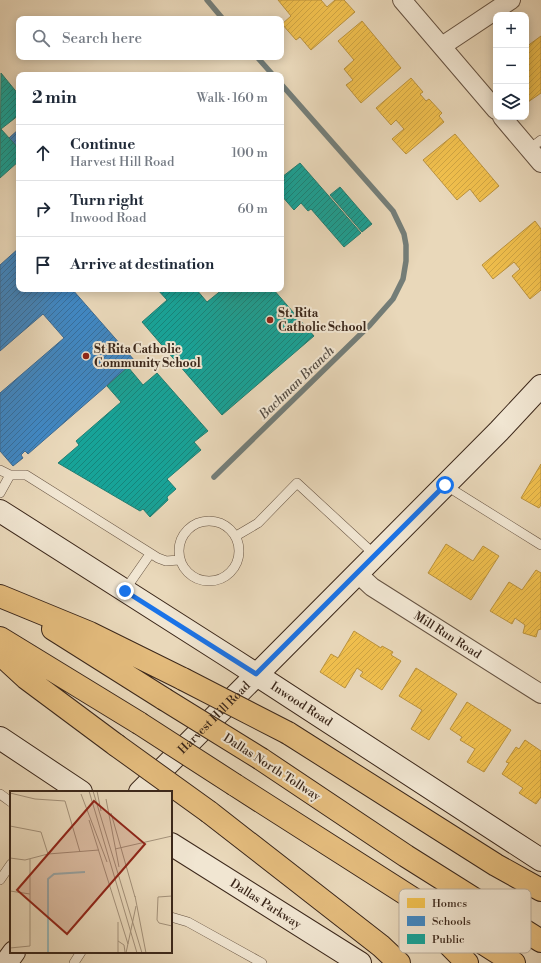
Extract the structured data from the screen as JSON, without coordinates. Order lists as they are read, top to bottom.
{
  "streets": {
    "highway": ["Dallas North Tollway"],
    "main road": ["Inwood Road", "Harvest Hill Road", "Dallas Parkway"],
    "street": ["Mill Run Road"]
  },
  "crossings": [
    ["Mill Run Road", "Harvest Hill Road"],
    ["Inwood Road", "Harvest Hill Road"]
  ],
  "water": ["Bachman Branch"],
  "places": ["St. Rita Catholic School", "St Rita Catholic Community School"],
  "legend": ["Homes", "Schools", "Public"],
  "page": {
    "map_buttons": ["+", "−"],
    "search": "Search here",
    "heading": ["2 min", "Walk · 160 m"],
    "list": [
      ["Continue", "Harvest Hill Road", "100 m"],
      ["Turn right", "Inwood Road", "60 m"],
      "Arrive at destination"
    ]
  }
}
